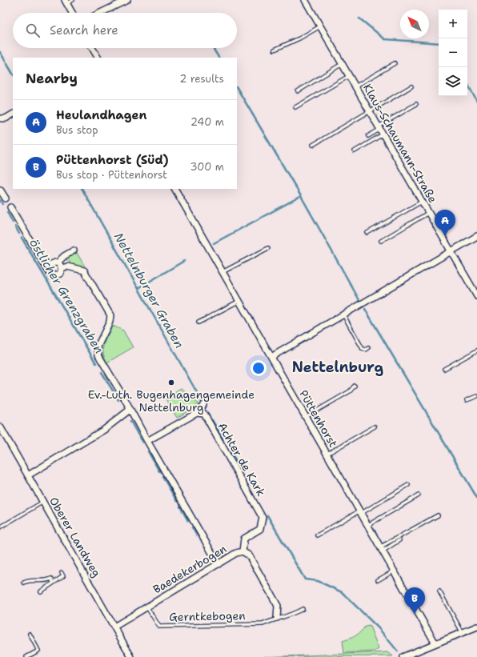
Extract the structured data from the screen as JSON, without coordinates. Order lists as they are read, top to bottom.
{
  "streets": {
    "street": [
      "Klaus-Schaumann-Straße",
      "Püttenhorst",
      "Achter de Kark",
      "Oberer Landweg",
      "Baedekerbogen"
    ],
    "lane": ["Gerntkebogen"]
  },
  "crossings": [
    ["Achter de Kark", "Baedekerbogen"],
    ["Oberer Landweg", "Baedekerbogen"],
    ["Baedekerbogen", "Gerntkebogen"]
  ],
  "districts": ["Nettelnburg"],
  "water": ["Nettelnburger Graben", "östlicher Grenzgraben"],
  "places": ["Ev.-Luth. Bugenhagengemeinde Nettelnburg"],
  "north": "top left",
  "page": {
    "map_buttons": ["+", "−"],
    "search": "Search here",
    "heading": ["Nearby", "2 results"],
    "list": [
      {
        "mark": "A",
        "name": "Heulandhagen",
        "note": "Bus stop",
        "value": "240 m"
      },
      {
        "mark": "B",
        "name": "Püttenhorst (Süd)",
        "note": "Bus stop · Püttenhorst",
        "value": "300 m"
      }
    ],
    "pins": ["A", "B"]
  }
}
